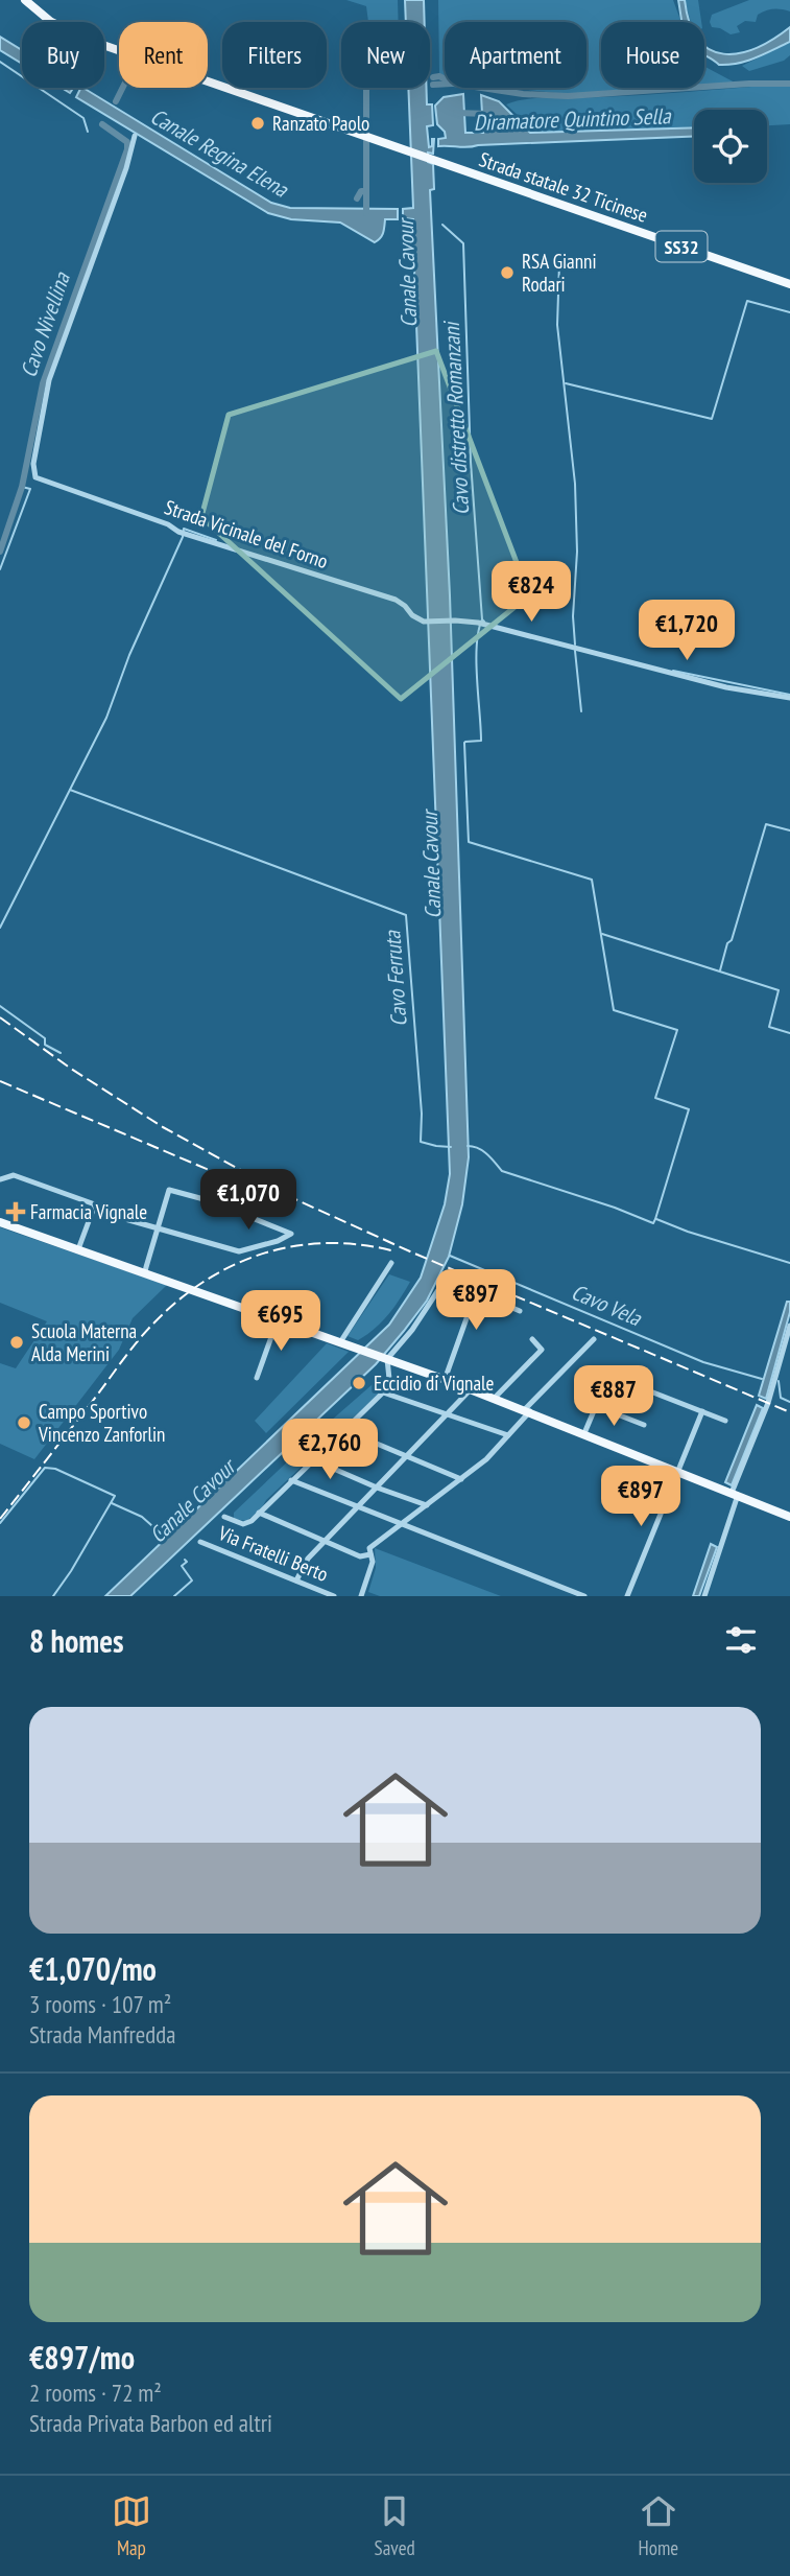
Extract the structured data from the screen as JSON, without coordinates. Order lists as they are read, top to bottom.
{
  "streets": {
    "main road": ["Strada statale 32 Ticinese", "SS32"],
    "street": ["Strada Vicinale del Forno", "Via Fratelli Berto"]
  },
  "water": [
    "Diramatore Quintino Sella",
    "Canale Regina Elena",
    "Canale Cavour",
    "Cavo Nivellina",
    "Cavo distretto Romanzani",
    "Cavo Ferruta",
    "Cavo Vela"
  ],
  "places": {
    "other": [
      "Ranzato Paolo",
      "RSA Gianni Rodari",
      "Scuola Materna Alda Merini",
      "Eccidio di Vignale",
      "Campo Sportivo Vincenzo Zanforlin"
    ],
    "health": ["Farmacia Vignale"]
  },
  "page": {
    "chip": [
      "Buy",
      "Rent",
      "Filters",
      "New",
      "Apartment",
      "House"
    ],
    "price": [
      "€824",
      "€1,720",
      "€1,070",
      "€897",
      "€695",
      "€887",
      "€2,760",
      "€897"
    ],
    "heading": "8 homes",
    "list": [
      {
        "name": "€1,070/mo",
        "note": "3 rooms · 107 m² · Strada Manfredda"
      },
      {
        "name": "€897/mo",
        "note": "2 rooms · 72 m² · Strada Privata Barbon ed altri"
      }
    ],
    "tabs": ["Map", "Saved", "Home"]
  }
}
